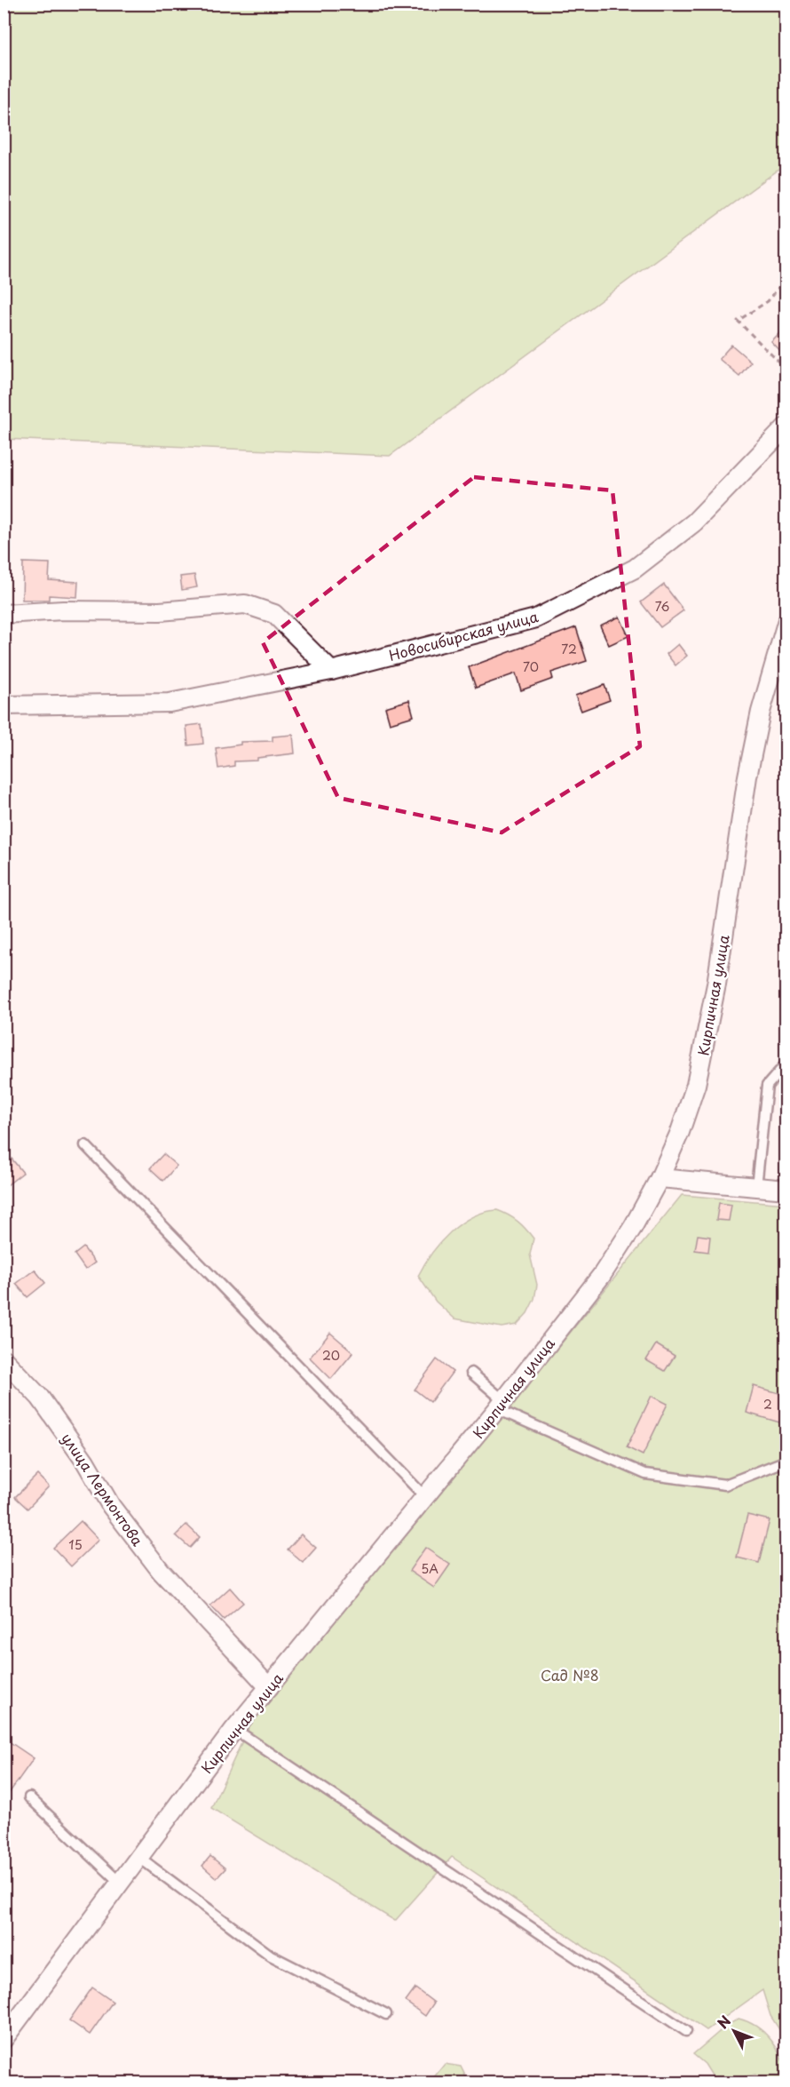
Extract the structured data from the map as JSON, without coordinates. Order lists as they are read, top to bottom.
{
  "streets": {
    "street": ["Новосибирская улица", "Кирпичная улица", "улица Лермонтова"]
  },
  "crossings": [
    ["Кирпичная улица", "улица Лермонтова"]
  ],
  "parks": ["Сад №8"],
  "house_numbers": [
    "76",
    "72",
    "70",
    "20",
    "2",
    "15",
    "5А"
  ],
  "north": "top left"
}
